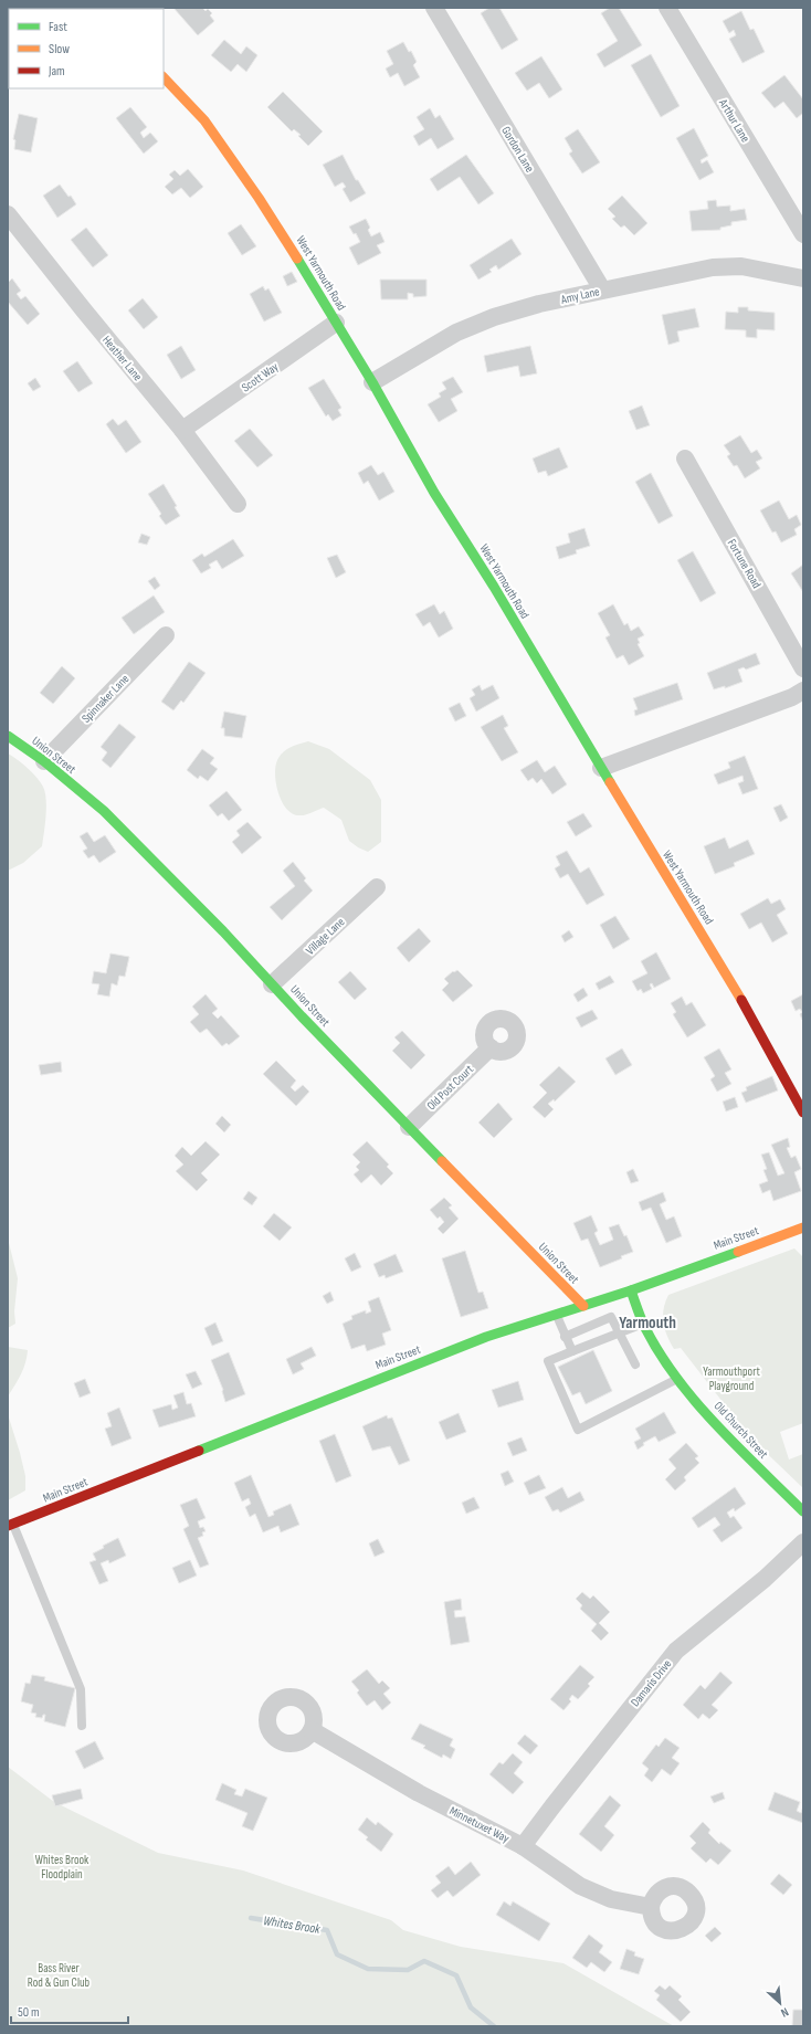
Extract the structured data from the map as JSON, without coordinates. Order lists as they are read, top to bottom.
{
  "streets": {
    "main road": [
      "West Yarmouth Road",
      "Union Street",
      "Main Street",
      "Old Church Street"
    ],
    "street": [
      "Arthur Lane",
      "Gordon Lane",
      "Amy Lane",
      "Heather Lane",
      "Scott Way",
      "Fortune Road",
      "Spinnaker Lane",
      "Village Lane",
      "Old Post Court",
      "Damaris Drive",
      "Minnetuxet Way"
    ]
  },
  "crossings": [
    ["Gordon Lane", "Amy Lane"],
    ["West Yarmouth Road", "Amy Lane"],
    ["West Yarmouth Road", "Scott Way"],
    ["Heather Lane", "Scott Way"],
    ["Spinnaker Lane", "Union Street"],
    ["Union Street", "Village Lane"],
    ["Union Street", "Old Post Court"],
    ["Union Street", "Main Street"],
    ["Main Street", "Old Church Street"],
    ["Damaris Drive", "Minnetuxet Way"]
  ],
  "districts": ["Yarmouth"],
  "water": ["Whites Brook"],
  "parks": ["Yarmouthport Playground", "Whites Brook Floodplain", "Bass River Rod & Gun Club"],
  "legend": ["Fast", "Slow", "Jam"],
  "scale_bar": "50 m",
  "north": "bottom right"
}
